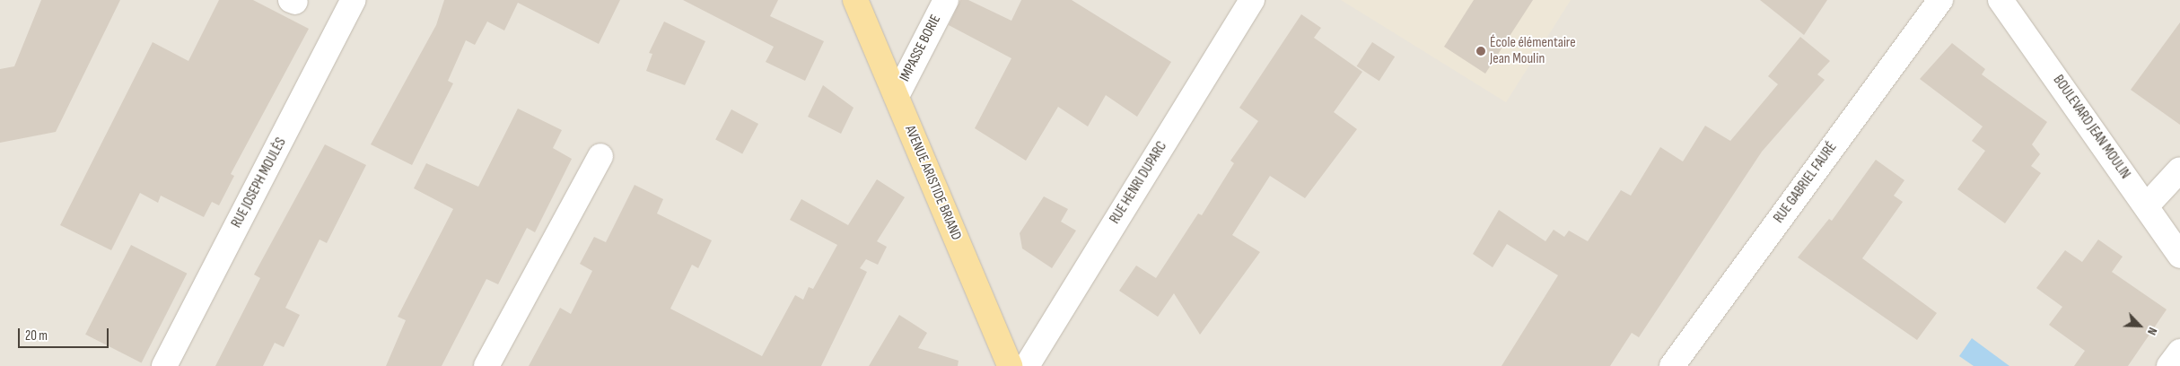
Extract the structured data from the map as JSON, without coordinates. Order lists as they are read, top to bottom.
{
  "streets": {
    "main road": ["AVENUE ARISTIDE BRIAND"],
    "street": [
      "IMPASSE BORIE",
      "BOULEVARD JEAN MOULIN",
      "RUE JOSEPH MOULÈS",
      "RUE HENRI DUPARC",
      "RUE GABRIEL FAURÉ"
    ]
  },
  "crossings": [
    ["IMPASSE BORIE", "AVENUE ARISTIDE BRIAND"]
  ],
  "places": ["École élémentaire Jean Moulin"],
  "scale_bar": "20 m",
  "north": "bottom right"
}
